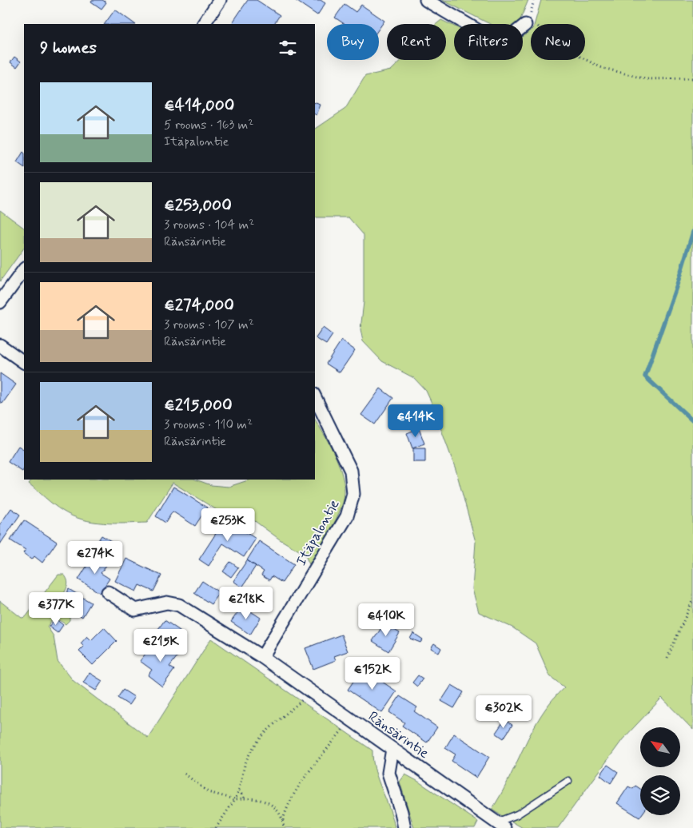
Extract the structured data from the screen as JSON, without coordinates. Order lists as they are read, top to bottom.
{
  "streets": {
    "street": ["Itäpalontie", "Ränsärintie"]
  },
  "crossings": [
    ["Itäpalontie", "Ränsärintie"]
  ],
  "north": "top left",
  "page": {
    "chip": [
      "Buy",
      "Rent",
      "Filters",
      "New"
    ],
    "heading": "9 homes",
    "list": [
      {
        "name": "€414,000",
        "note": "5 rooms · 163 m² · Itäpalontie"
      },
      {
        "name": "€253,000",
        "note": "3 rooms · 104 m² · Ränsärintie"
      },
      {
        "name": "€274,000",
        "note": "3 rooms · 107 m² · Ränsärintie"
      },
      {
        "name": "€215,000",
        "note": "3 rooms · 110 m² · Ränsärintie"
      }
    ],
    "price": [
      "€414K",
      "€253K",
      "€274K",
      "€218K",
      "€377K",
      "€410K",
      "€215K",
      "€152K",
      "€302K"
    ]
  }
}
